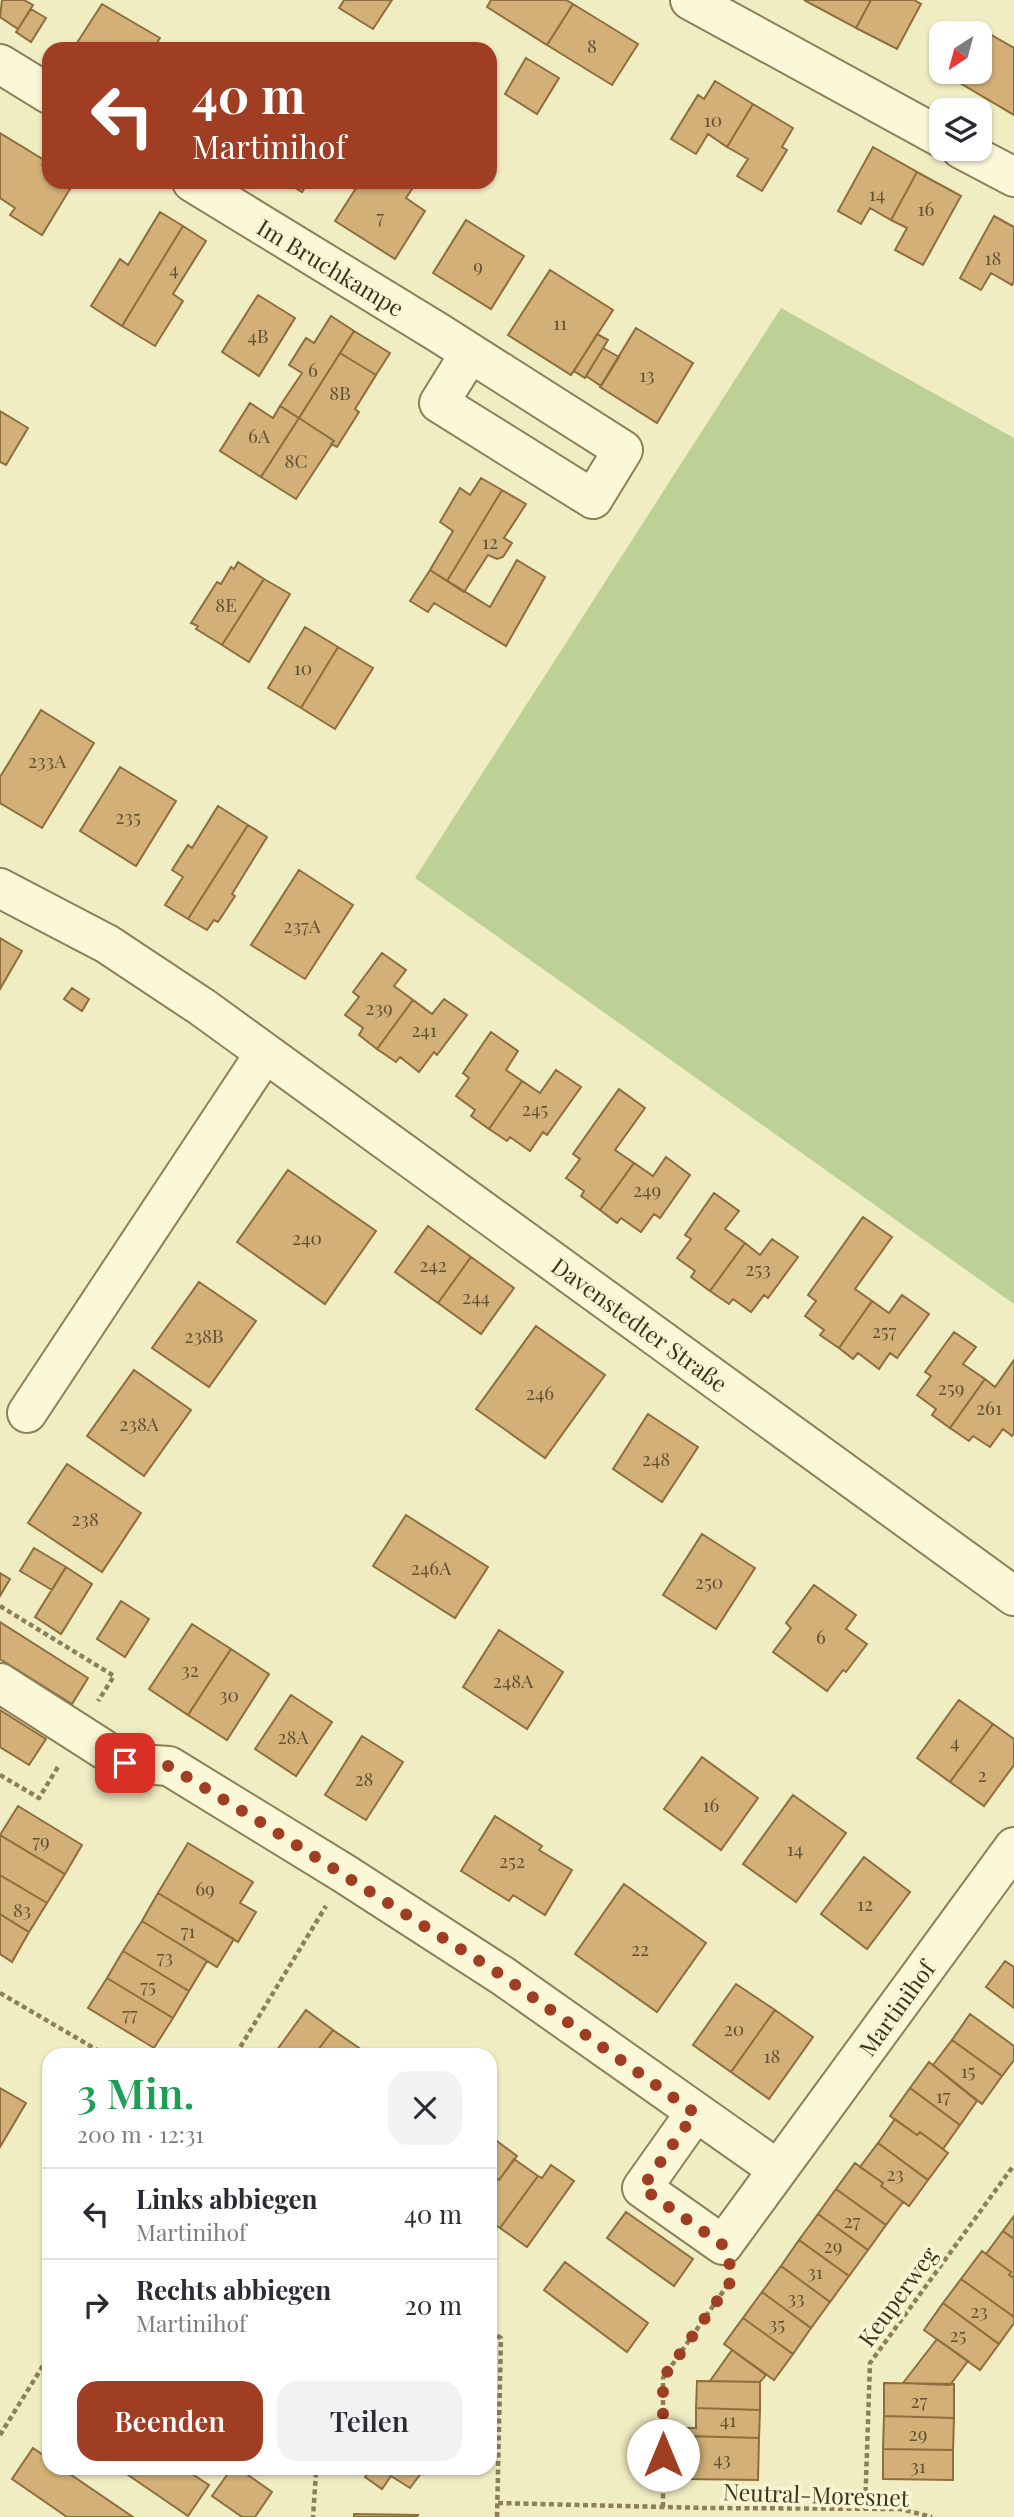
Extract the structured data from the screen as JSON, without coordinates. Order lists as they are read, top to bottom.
{
  "streets": {
    "street": ["Im Bruchkampe", "Davenstedter Straße", "Martinihof"],
    "path": ["Keuperweg", "Neutral-Moresnet"]
  },
  "crossings": [
    ["Keuperweg", "Neutral-Moresnet"]
  ],
  "house_numbers": [
    "8",
    "10",
    "14",
    "16",
    "7",
    "18",
    "9",
    "4",
    "11",
    "4B",
    "6",
    "13",
    "8B",
    "6A",
    "8C",
    "12",
    "8E",
    "10",
    "233A",
    "235",
    "237A",
    "239",
    "241",
    "245",
    "249",
    "240",
    "242",
    "253",
    "244",
    "257",
    "238B",
    "259",
    "246",
    "261",
    "238A",
    "248",
    "238",
    "246A",
    "250",
    "6",
    "32",
    "248A",
    "30",
    "28A",
    "4",
    "2",
    "28",
    "16",
    "79",
    "14",
    "252",
    "69",
    "12",
    "83",
    "71",
    "22",
    "73",
    "75",
    "77",
    "20",
    "18",
    "15",
    "17",
    "23",
    "27",
    "29",
    "31",
    "33",
    "23",
    "35",
    "25",
    "27",
    "41",
    "29",
    "43",
    "31"
  ],
  "north": "bottom left",
  "page": {
    "turn": ["40 m", "Martinihof"],
    "heading": ["3 Min.", "200 m · 12:31"],
    "list": [
      {
        "name": "Links abbiegen",
        "note": "Martinihof",
        "value": "40 m"
      },
      {
        "name": "Rechts abbiegen",
        "note": "Martinihof",
        "value": "20 m"
      }
    ],
    "buttons": ["Beenden", "Teilen"]
  }
}
